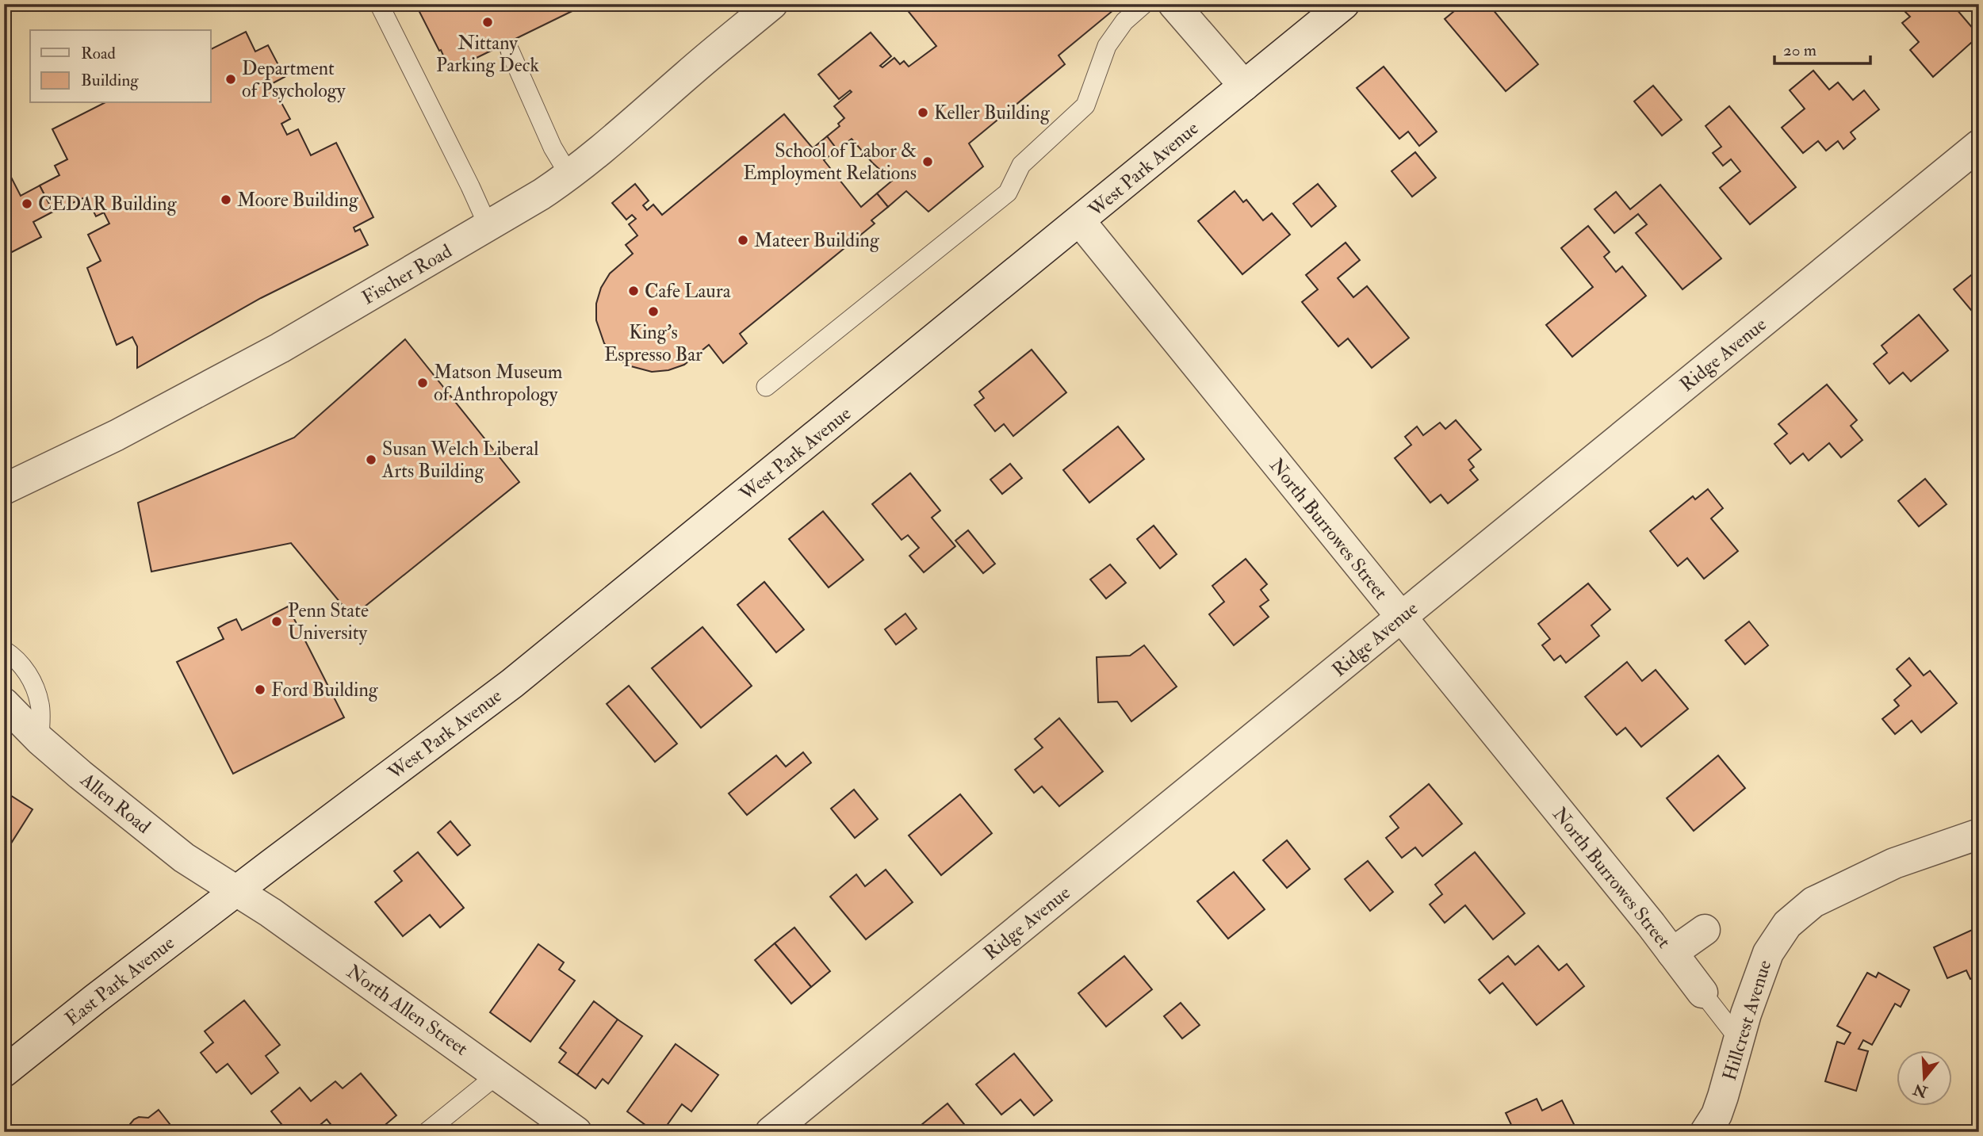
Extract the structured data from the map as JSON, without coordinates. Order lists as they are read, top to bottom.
{
  "streets": {
    "street": [
      "West Park Avenue",
      "Fischer Road",
      "Ridge Avenue",
      "North Burrowes Street",
      "Allen Road",
      "East Park Avenue",
      "North Allen Street",
      "Hillcrest Avenue"
    ]
  },
  "crossings": [
    ["West Park Avenue", "North Burrowes Street"],
    ["West Park Avenue", "Allen Road"],
    ["West Park Avenue", "East Park Avenue"],
    ["West Park Avenue", "North Allen Street"],
    ["Ridge Avenue", "North Burrowes Street"],
    ["Allen Road", "East Park Avenue"],
    ["Allen Road", "North Allen Street"],
    ["East Park Avenue", "North Allen Street"]
  ],
  "places": [
    "Nittany Parking Deck",
    "Department of Psychology",
    "Keller Building",
    "School of Labor & Employment Relations",
    "Moore Building",
    "CEDAR Building",
    "Mateer Building",
    "Cafe Laura",
    "King's Espresso Bar",
    "Matson Museum of Anthropology",
    "Susan Welch Liberal Arts Building",
    "Penn State University",
    "Ford Building"
  ],
  "legend": ["Road", "Building"],
  "scale_bar": "20 m",
  "north": "bottom"
}
